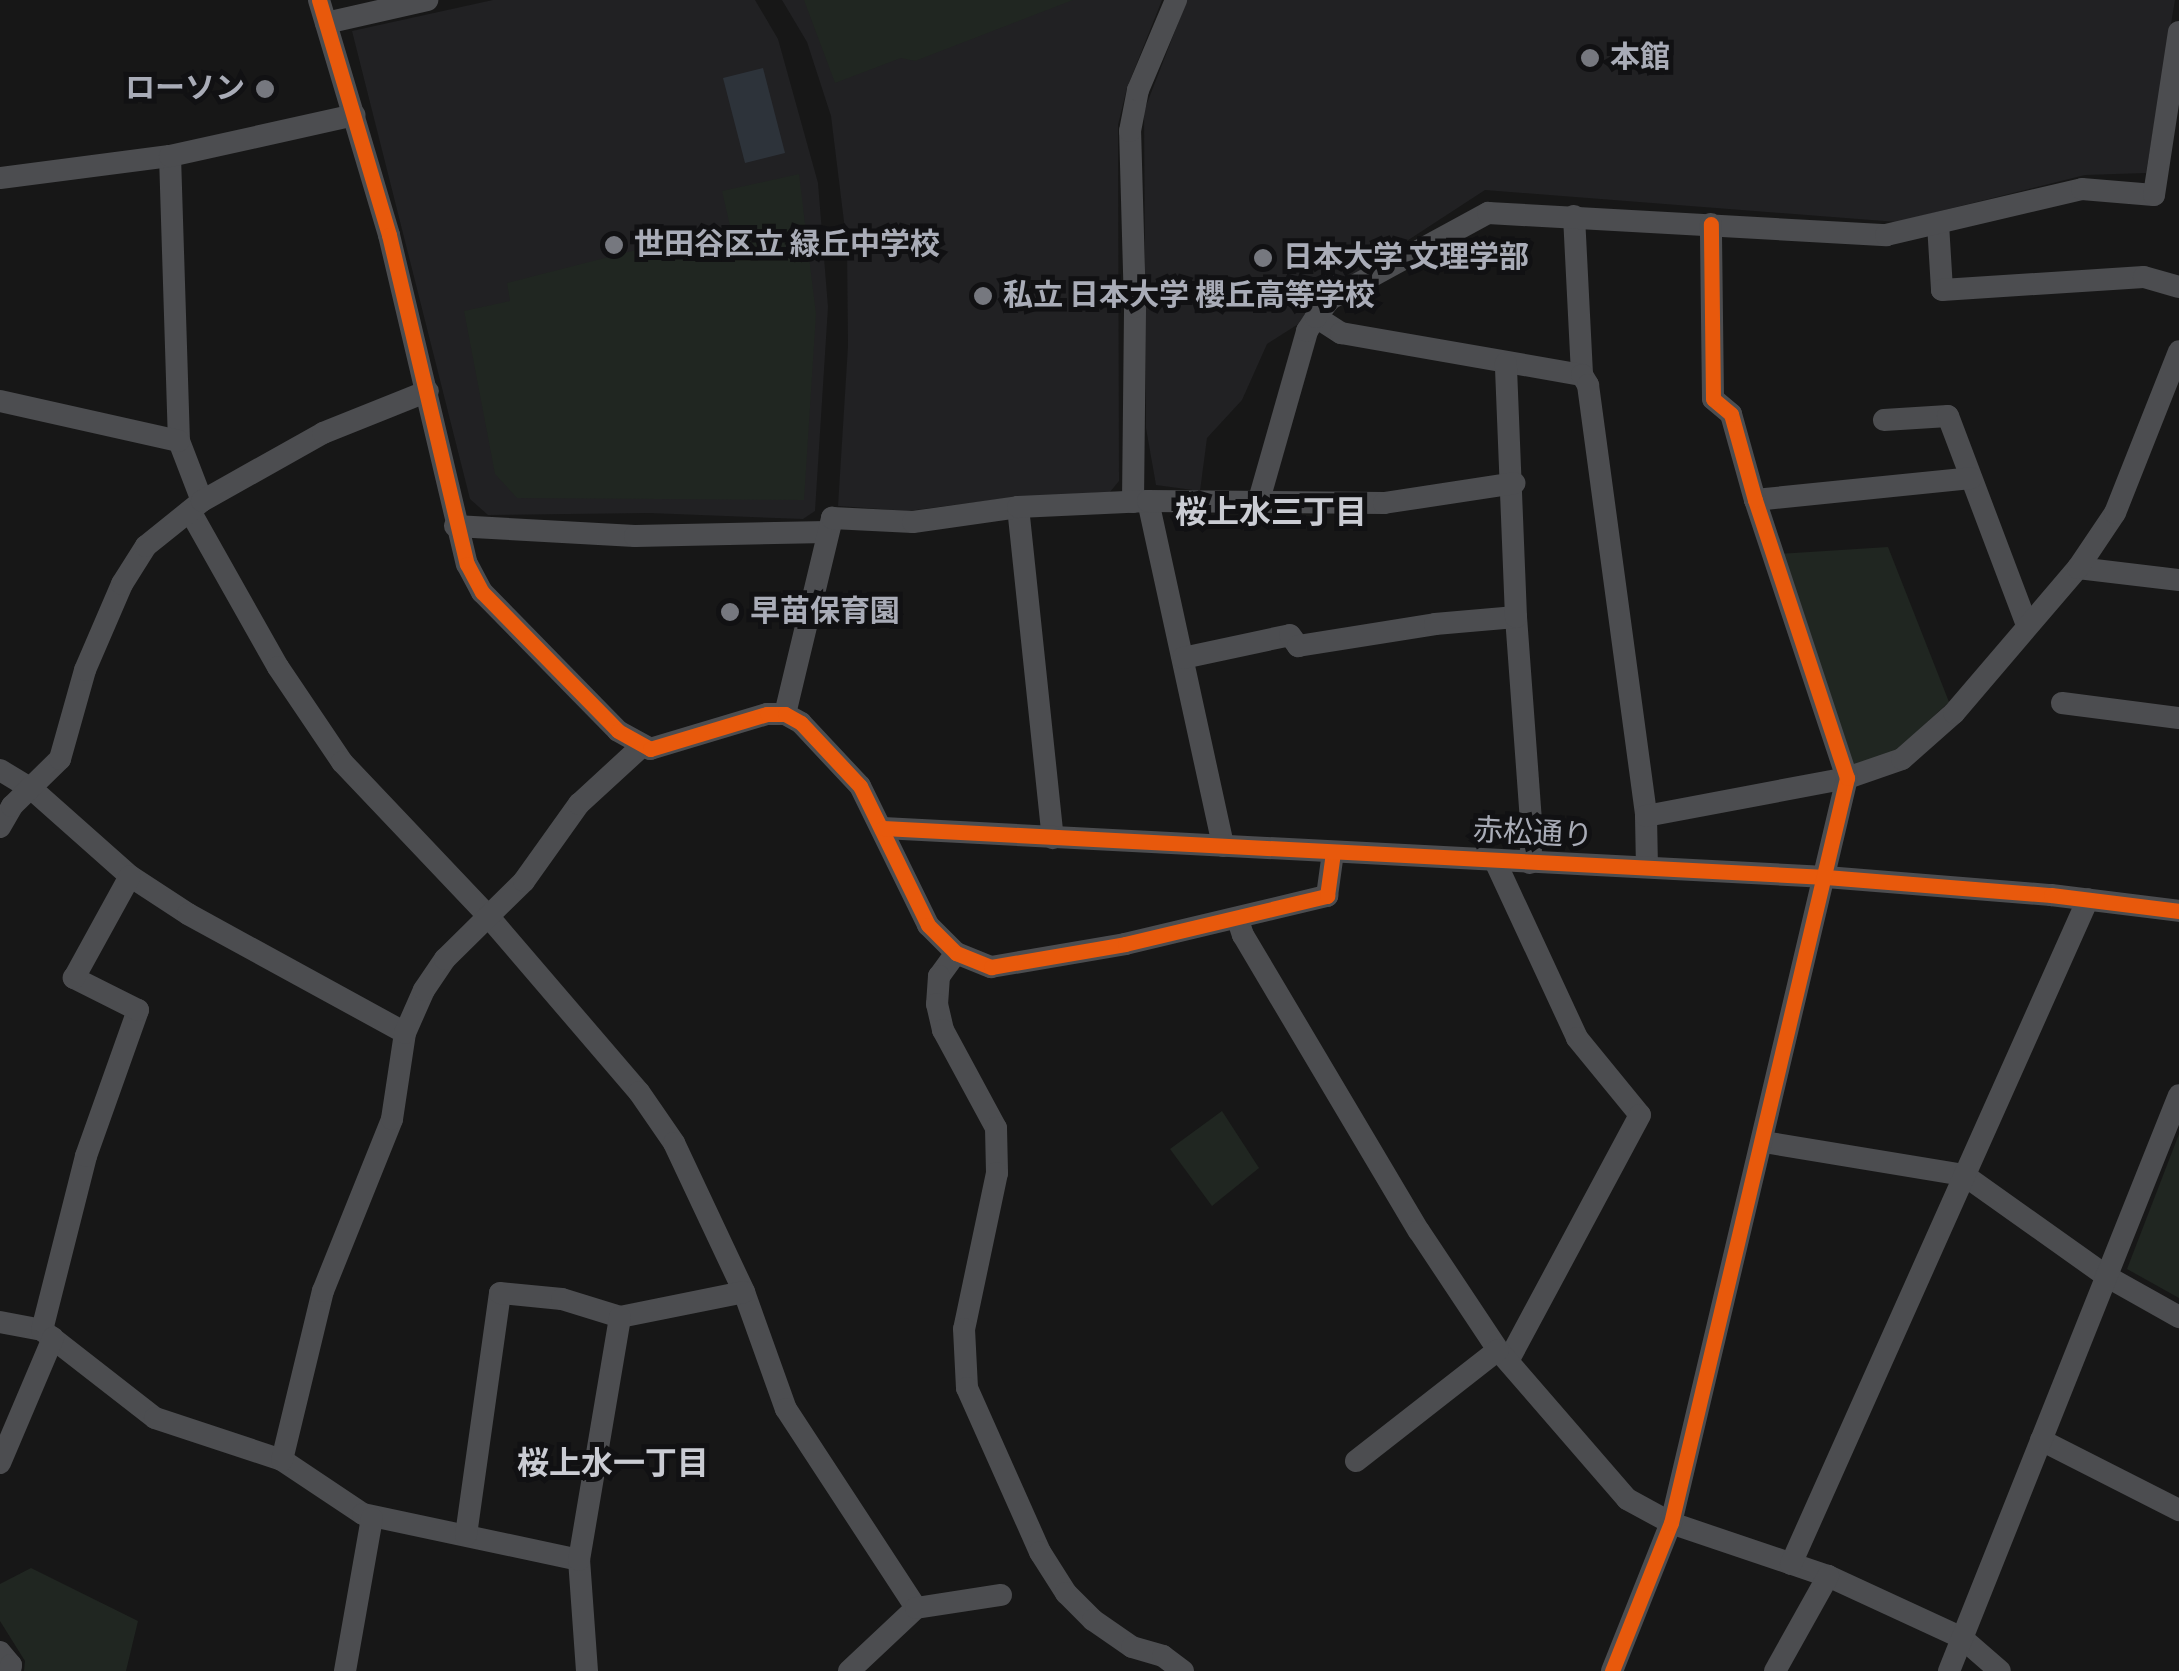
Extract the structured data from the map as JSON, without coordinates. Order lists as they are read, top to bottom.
{
  "streets": {
    "street": ["赤松通り"]
  },
  "districts": ["桜上水三丁目", "桜上水一丁目"],
  "places": [
    "本館",
    "ローソン",
    "世田谷区立 緑丘中学校",
    "日本大学 文理学部",
    "私立 日本大学 櫻丘高等学校",
    "早苗保育園"
  ]
}
